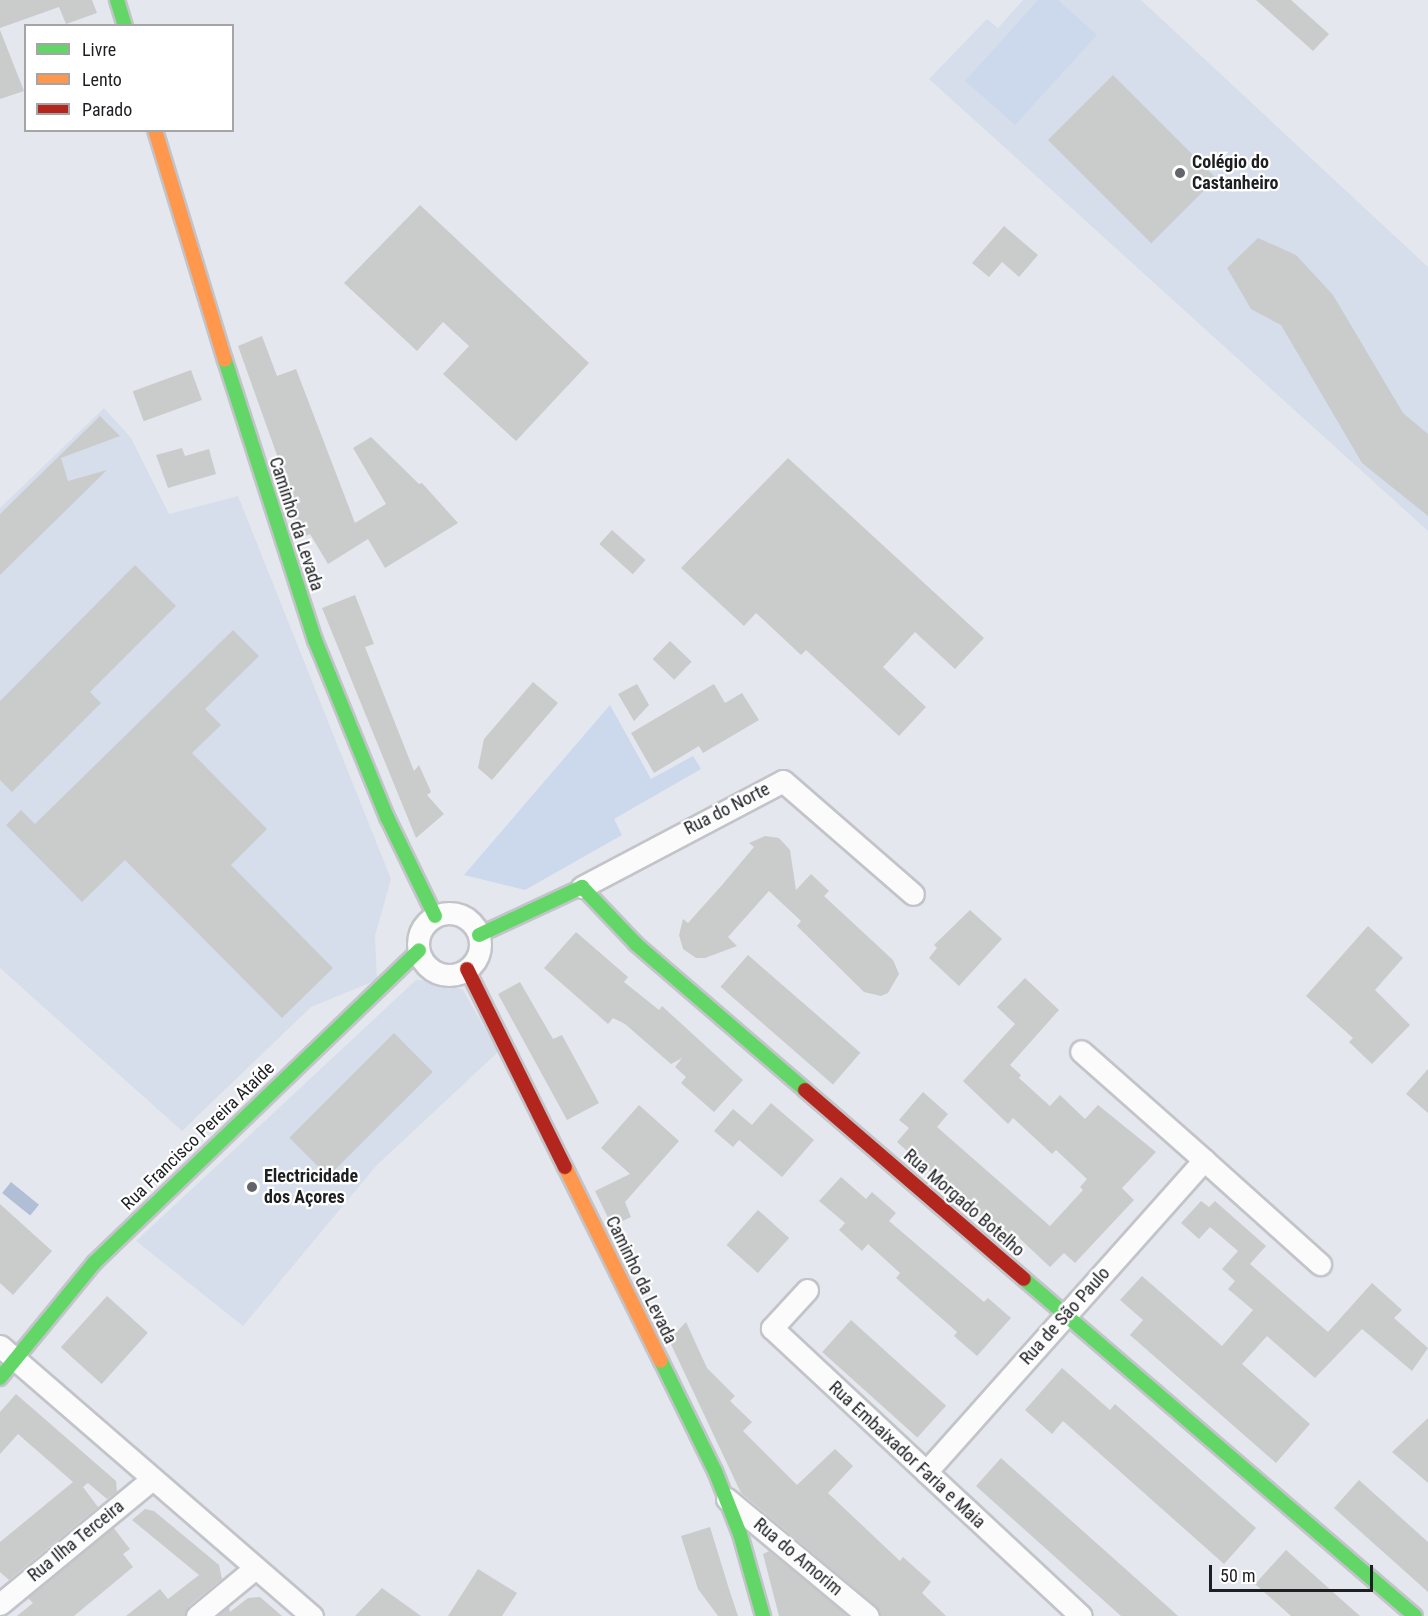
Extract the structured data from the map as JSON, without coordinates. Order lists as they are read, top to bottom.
{
  "streets": {
    "street": [
      "Caminho da Levada",
      "Rua do Norte",
      "Rua Francisco Pereira Ataíde",
      "Rua Morgado Botelho",
      "Rua de São Paulo",
      "Rua Embaixador Faria e Maia",
      "Rua Ilha Terceira",
      "Rua do Amorim"
    ]
  },
  "crossings": [
    ["Caminho da Levada", "Rua Francisco Pereira Ataíde"],
    ["Caminho da Levada", "Rua do Amorim"],
    ["Rua do Norte", "Rua Morgado Botelho"],
    ["Rua Morgado Botelho", "Rua de São Paulo"],
    ["Rua de São Paulo", "Rua Embaixador Faria e Maia"]
  ],
  "places": ["Colégio do Castanheiro", "Electricidade dos Açores"],
  "legend": ["Livre", "Lento", "Parado"],
  "scale_bar": "50 m"
}
